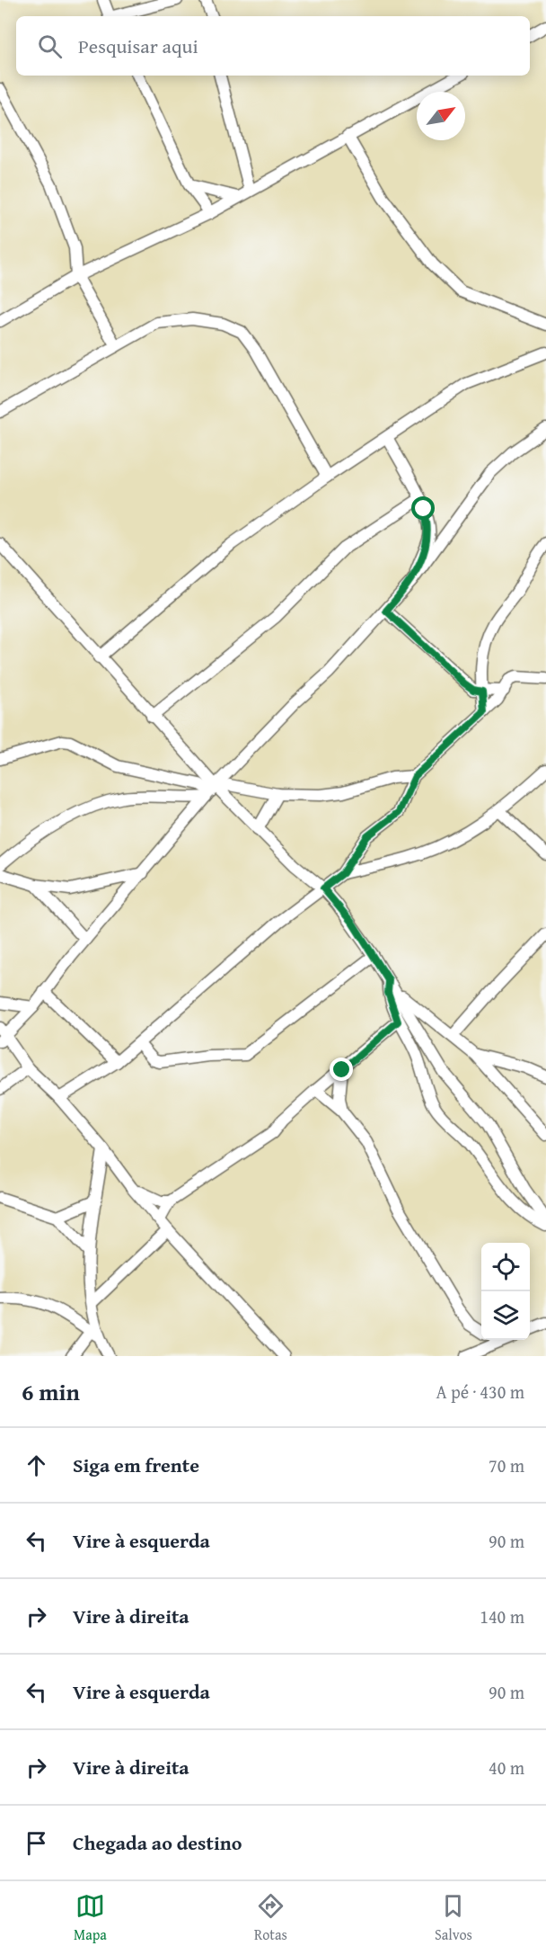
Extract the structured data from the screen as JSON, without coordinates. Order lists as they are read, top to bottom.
{
  "north": "top right",
  "page": {
    "search": "Pesquisar aqui",
    "heading": ["6 min", "A pé · 430 m"],
    "list": [
      ["Siga em frente", "70 m"],
      ["Vire à esquerda", "90 m"],
      ["Vire à direita", "140 m"],
      ["Vire à esquerda", "90 m"],
      ["Vire à direita", "40 m"],
      "Chegada ao destino"
    ],
    "nav": ["Mapa", "Rotas", "Salvos"]
  }
}
